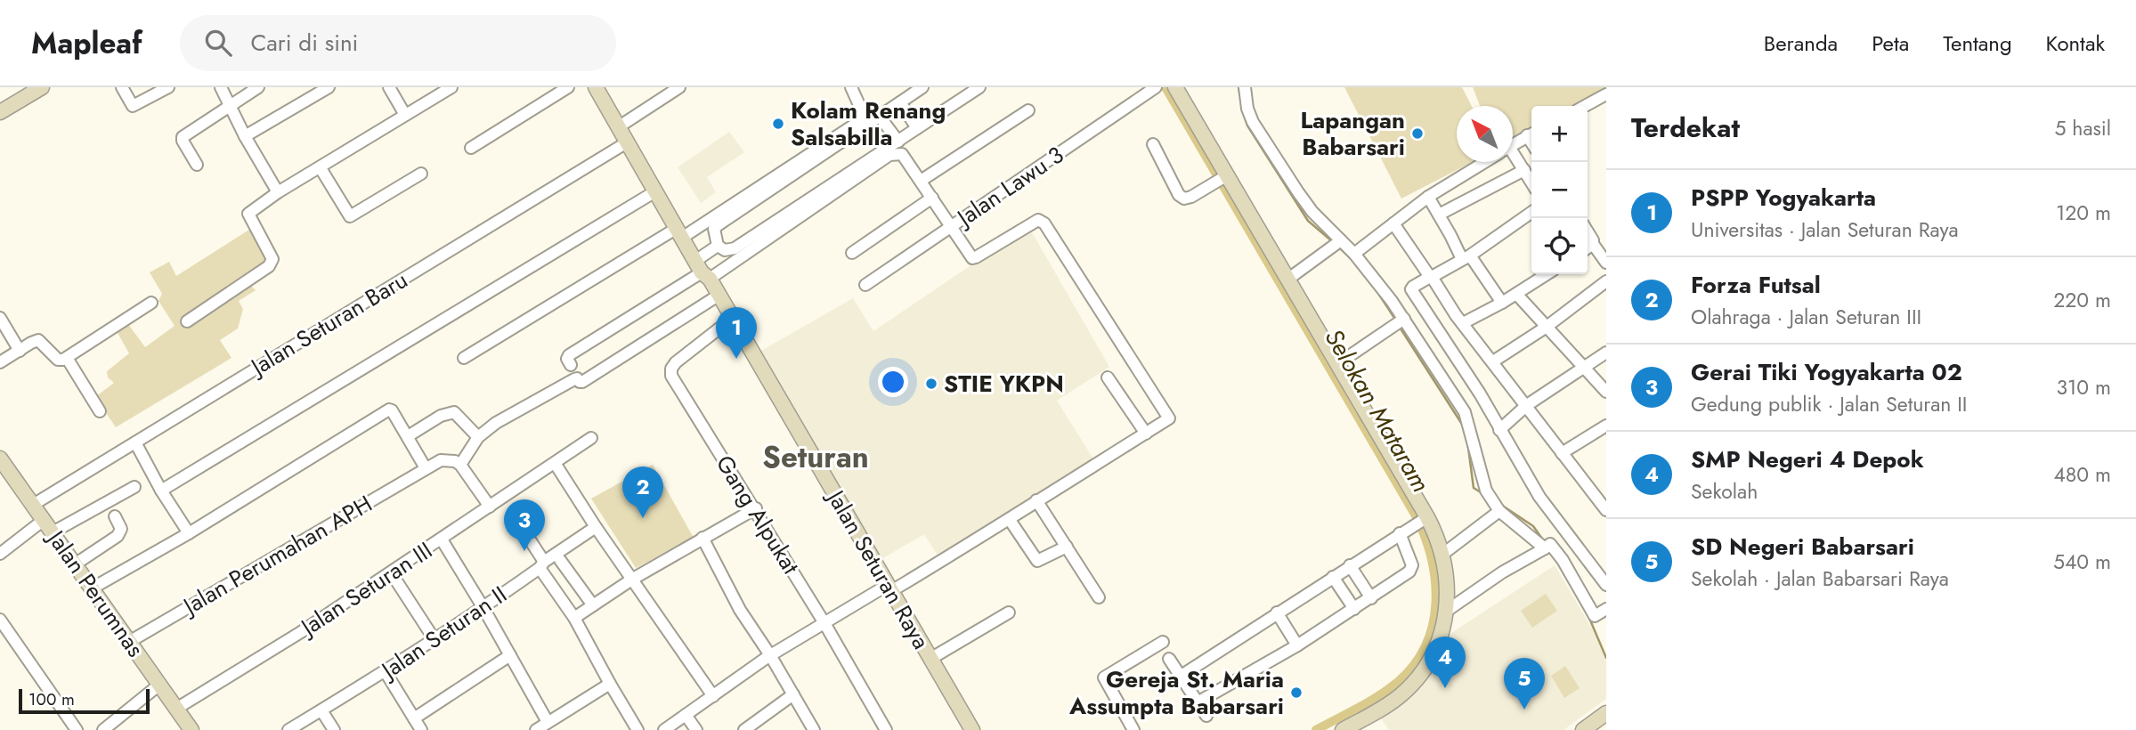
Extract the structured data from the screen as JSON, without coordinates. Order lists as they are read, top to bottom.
{
  "streets": {
    "main road": ["Jalan Seturan Raya", "Jalan Perumnas"],
    "street": [
      "Jalan Lawu 3",
      "Jalan Seturan Baru",
      "Gang Alpukat",
      "Jalan Perumahan APH",
      "Jalan Seturan III",
      "Jalan Seturan II"
    ]
  },
  "crossings": [
    ["Jalan Seturan Baru", "Jalan Seturan Raya"],
    ["Jalan Seturan Baru", "Jalan Perumnas"],
    ["Gang Alpukat", "Jalan Seturan Raya"],
    ["Jalan Perumahan APH", "Jalan Perumnas"],
    ["Jalan Seturan III", "Jalan Perumnas"]
  ],
  "districts": ["Seturan"],
  "water": ["Selokan Mataram"],
  "places": [
    "Kolam Renang Salsabilla",
    "Lapangan Babarsari",
    "STIE YKPN",
    "Gereja St. Maria Assumpta Babarsari"
  ],
  "scale_bar": "100 m",
  "north": "top left",
  "page": {
    "header": "Mapleaf",
    "search": "Cari di sini",
    "nav": [
      "Beranda",
      "Peta",
      "Tentang",
      "Kontak"
    ],
    "heading": ["Terdekat", "5 hasil"],
    "map_buttons": ["+", "−"],
    "list": [
      {
        "mark": "1",
        "name": "PSPP Yogyakarta",
        "note": "Universitas · Jalan Seturan Raya",
        "value": "120 m"
      },
      {
        "mark": "2",
        "name": "Forza Futsal",
        "note": "Olahraga · Jalan Seturan III",
        "value": "220 m"
      },
      {
        "mark": "3",
        "name": "Gerai Tiki Yogyakarta 02",
        "note": "Gedung publik · Jalan Seturan II",
        "value": "310 m"
      },
      {
        "mark": "4",
        "name": "SMP Negeri 4 Depok",
        "note": "Sekolah",
        "value": "480 m"
      },
      {
        "mark": "5",
        "name": "SD Negeri Babarsari",
        "note": "Sekolah · Jalan Babarsari Raya",
        "value": "540 m"
      }
    ],
    "pins": [
      "1",
      "2",
      "3",
      "4",
      "5"
    ],
    "scale": "100 m"
  }
}
